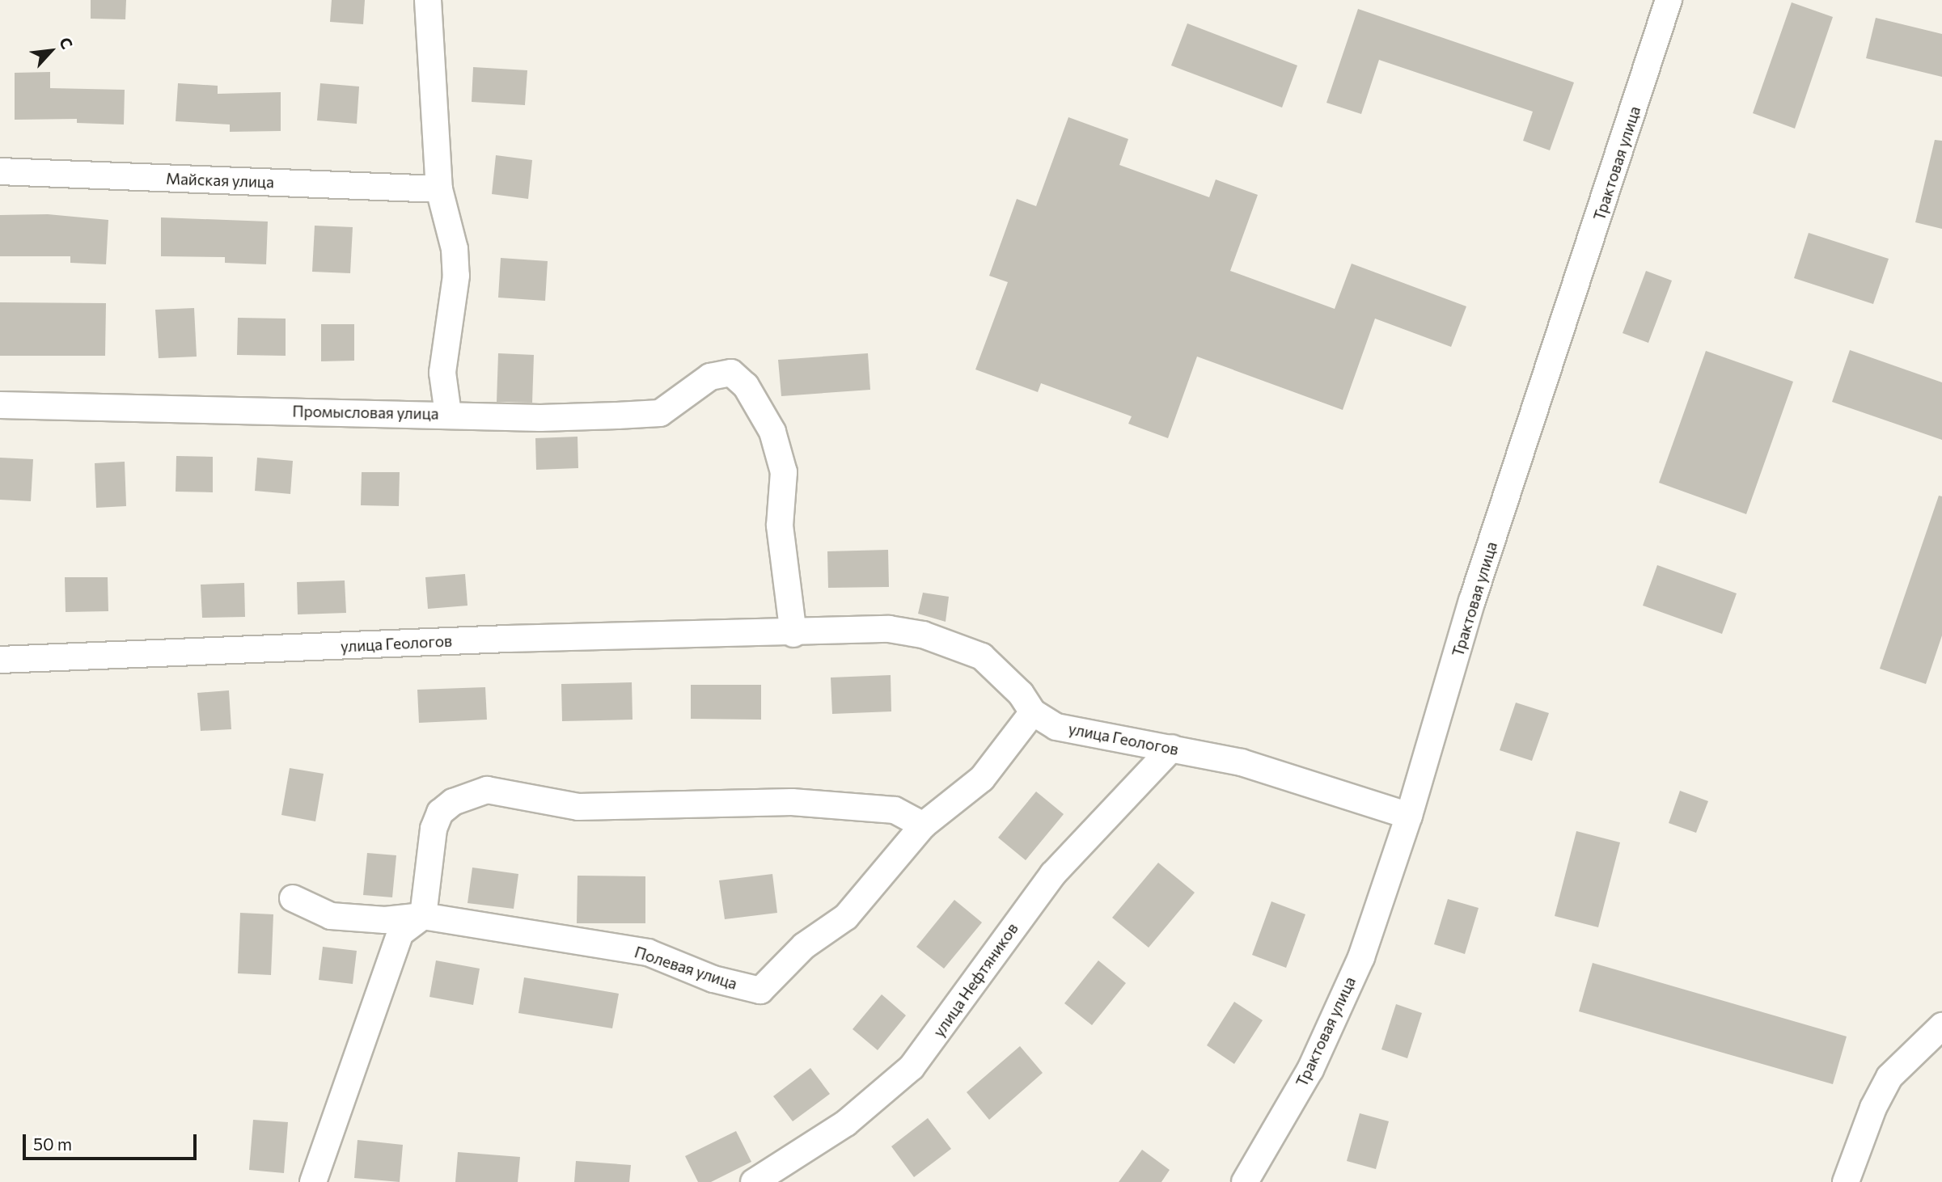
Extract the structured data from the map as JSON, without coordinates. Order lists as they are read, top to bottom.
{
  "streets": {
    "street": [
      "Трактовая улица",
      "Майская улица",
      "Промысловая улица",
      "улица Геологов",
      "Полевая улица",
      "улица Нефтяников"
    ]
  },
  "crossings": [
    ["Трактовая улица", "улица Геологов"],
    ["Майская улица", "Промысловая улица"],
    ["улица Геологов", "Полевая улица"],
    ["улица Геологов", "улица Нефтяников"]
  ],
  "scale_bar": "50 m",
  "north": "top right"
}
